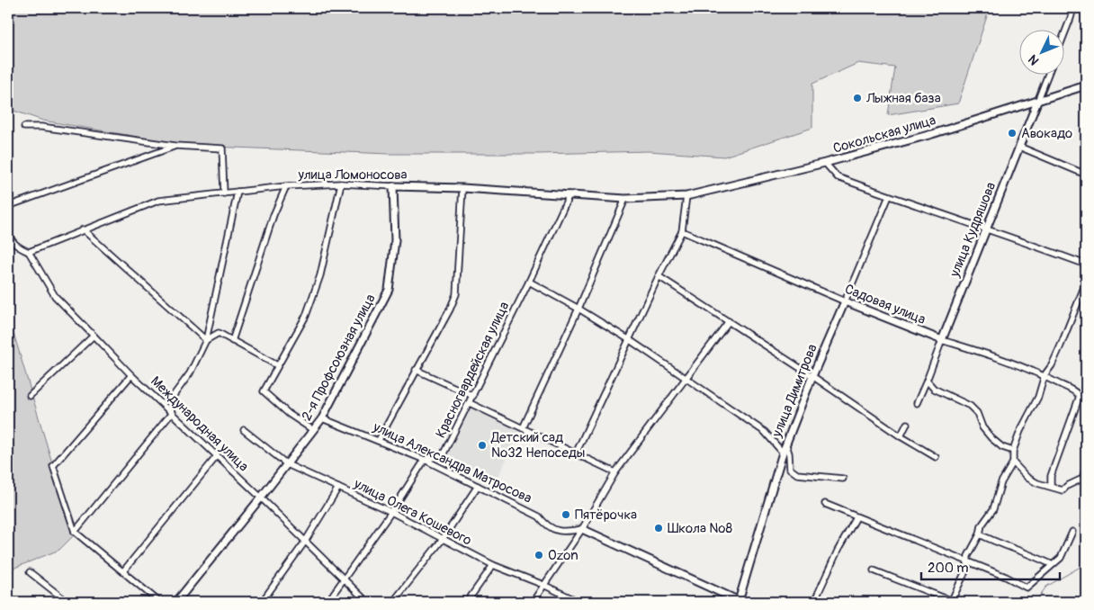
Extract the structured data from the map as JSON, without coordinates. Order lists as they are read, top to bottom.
{
  "streets": {
    "street": [
      "Сокольская улица",
      "улица Ломоносова",
      "улица Кудряшова",
      "Садовая улица",
      "2-я Профсоюзная улица",
      "Красногвардейская улица",
      "улица Димитрова",
      "Международная улица",
      "улица Александра Матросова",
      "улица Олега Кошевого"
    ]
  },
  "crossings": [
    ["Сокольская улица", "улица Ломоносова"],
    ["Сокольская улица", "улица Кудряшова"],
    ["улица Ломоносова", "2-я Профсоюзная улица"],
    ["улица Ломоносова", "Красногвардейская улица"],
    ["улица Ломоносова", "Международная улица"],
    ["улица Кудряшова", "Садовая улица"],
    ["Садовая улица", "улица Димитрова"],
    ["2-я Профсоюзная улица", "Международная улица"],
    ["2-я Профсоюзная улица", "улица Александра Матросова"],
    ["2-я Профсоюзная улица", "улица Олега Кошевого"],
    ["Красногвардейская улица", "улица Александра Матросова"]
  ],
  "places": [
    "Лыжная база",
    "Авокадо",
    "Детский сад №32 Непоседы",
    "Пятёрочка",
    "Школа №8",
    "Ozon"
  ],
  "scale_bar": "200 m",
  "north": "bottom left"
}
